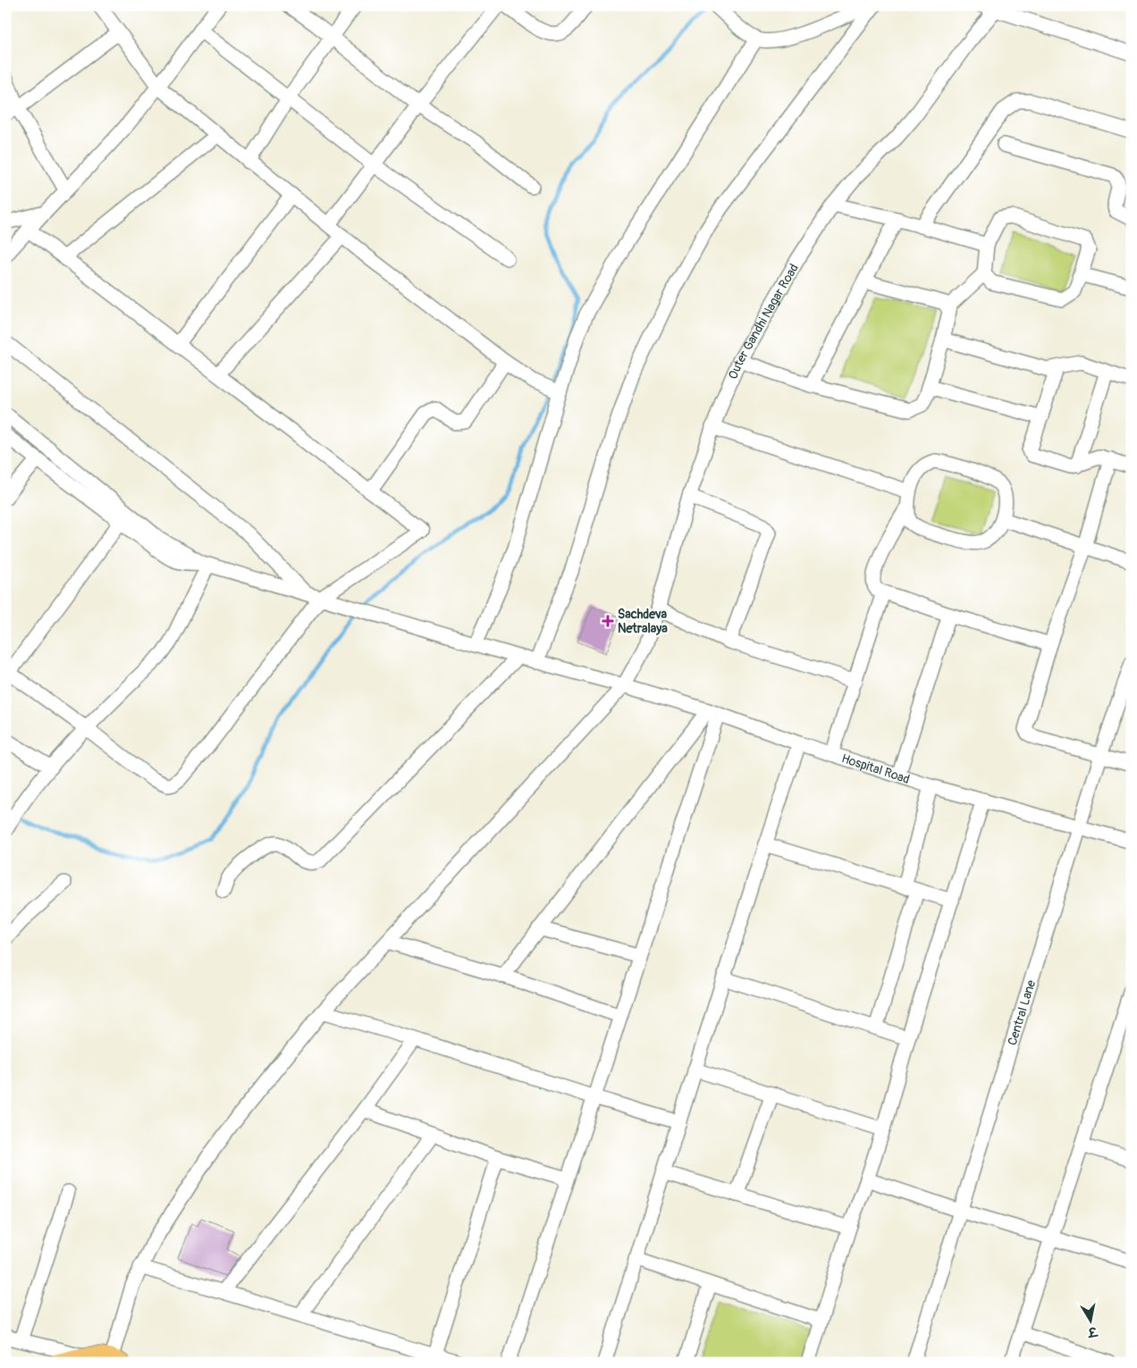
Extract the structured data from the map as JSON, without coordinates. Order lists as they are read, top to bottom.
{
  "streets": {
    "street": ["Outer Gandhi Nagar Road", "Hospital Road", "Central Lane"]
  },
  "crossings": [
    ["Outer Gandhi Nagar Road", "Hospital Road"],
    ["Hospital Road", "Central Lane"]
  ],
  "places": {
    "health": ["Sachdeva Netralaya"]
  },
  "north": "bottom"
}
